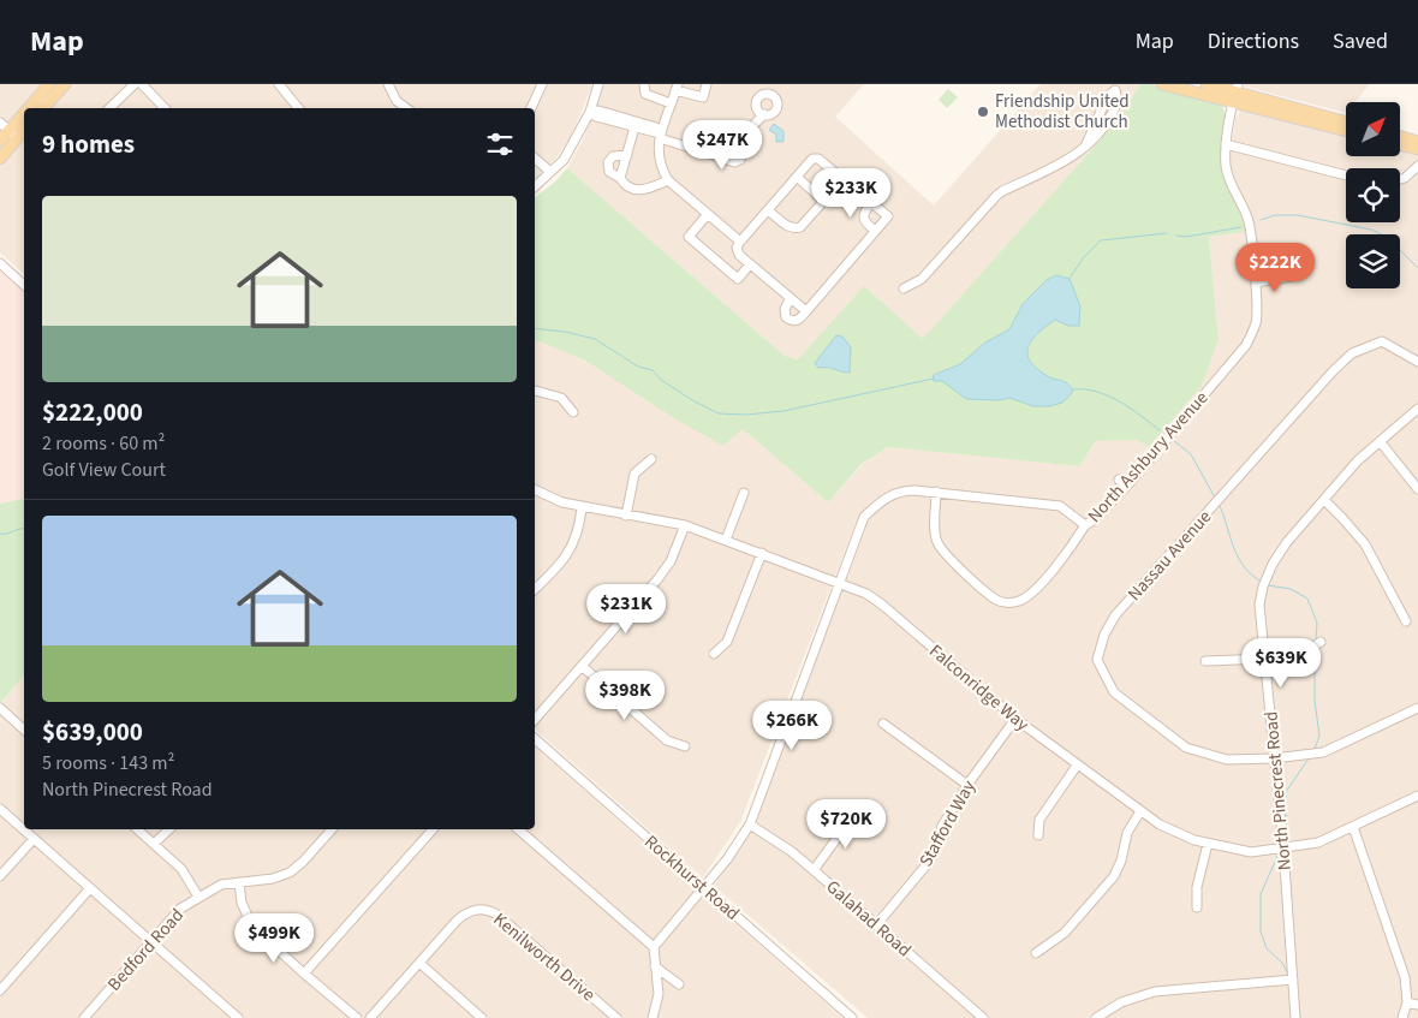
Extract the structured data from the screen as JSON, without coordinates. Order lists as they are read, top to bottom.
{
  "streets": {
    "street": [
      "North Ashbury Avenue",
      "Nassau Avenue",
      "Falconridge Way",
      "North Pinecrest Road",
      "Stafford Way",
      "Rockhurst Road",
      "Galahad Road",
      "Bedford Road",
      "Kenilworth Drive"
    ]
  },
  "crossings": [
    ["North Ashbury Avenue", "Falconridge Way"],
    ["North Ashbury Avenue", "Rockhurst Road"],
    ["North Ashbury Avenue", "Galahad Road"],
    ["Nassau Avenue", "North Pinecrest Road"],
    ["Falconridge Way", "North Pinecrest Road"],
    ["Falconridge Way", "Stafford Way"],
    ["Stafford Way", "Galahad Road"]
  ],
  "places": ["Friendship United Methodist Church"],
  "north": "top right",
  "page": {
    "header": "Map",
    "nav": ["Map", "Directions", "Saved"],
    "heading": "9 homes",
    "price": [
      "$247K",
      "$233K",
      "$222K",
      "$231K",
      "$639K",
      "$398K",
      "$266K",
      "$720K",
      "$499K"
    ],
    "list": [
      {
        "name": "$222,000",
        "note": "2 rooms · 60 m² · Golf View Court"
      },
      {
        "name": "$639,000",
        "note": "5 rooms · 143 m² · North Pinecrest Road"
      }
    ]
  }
}
